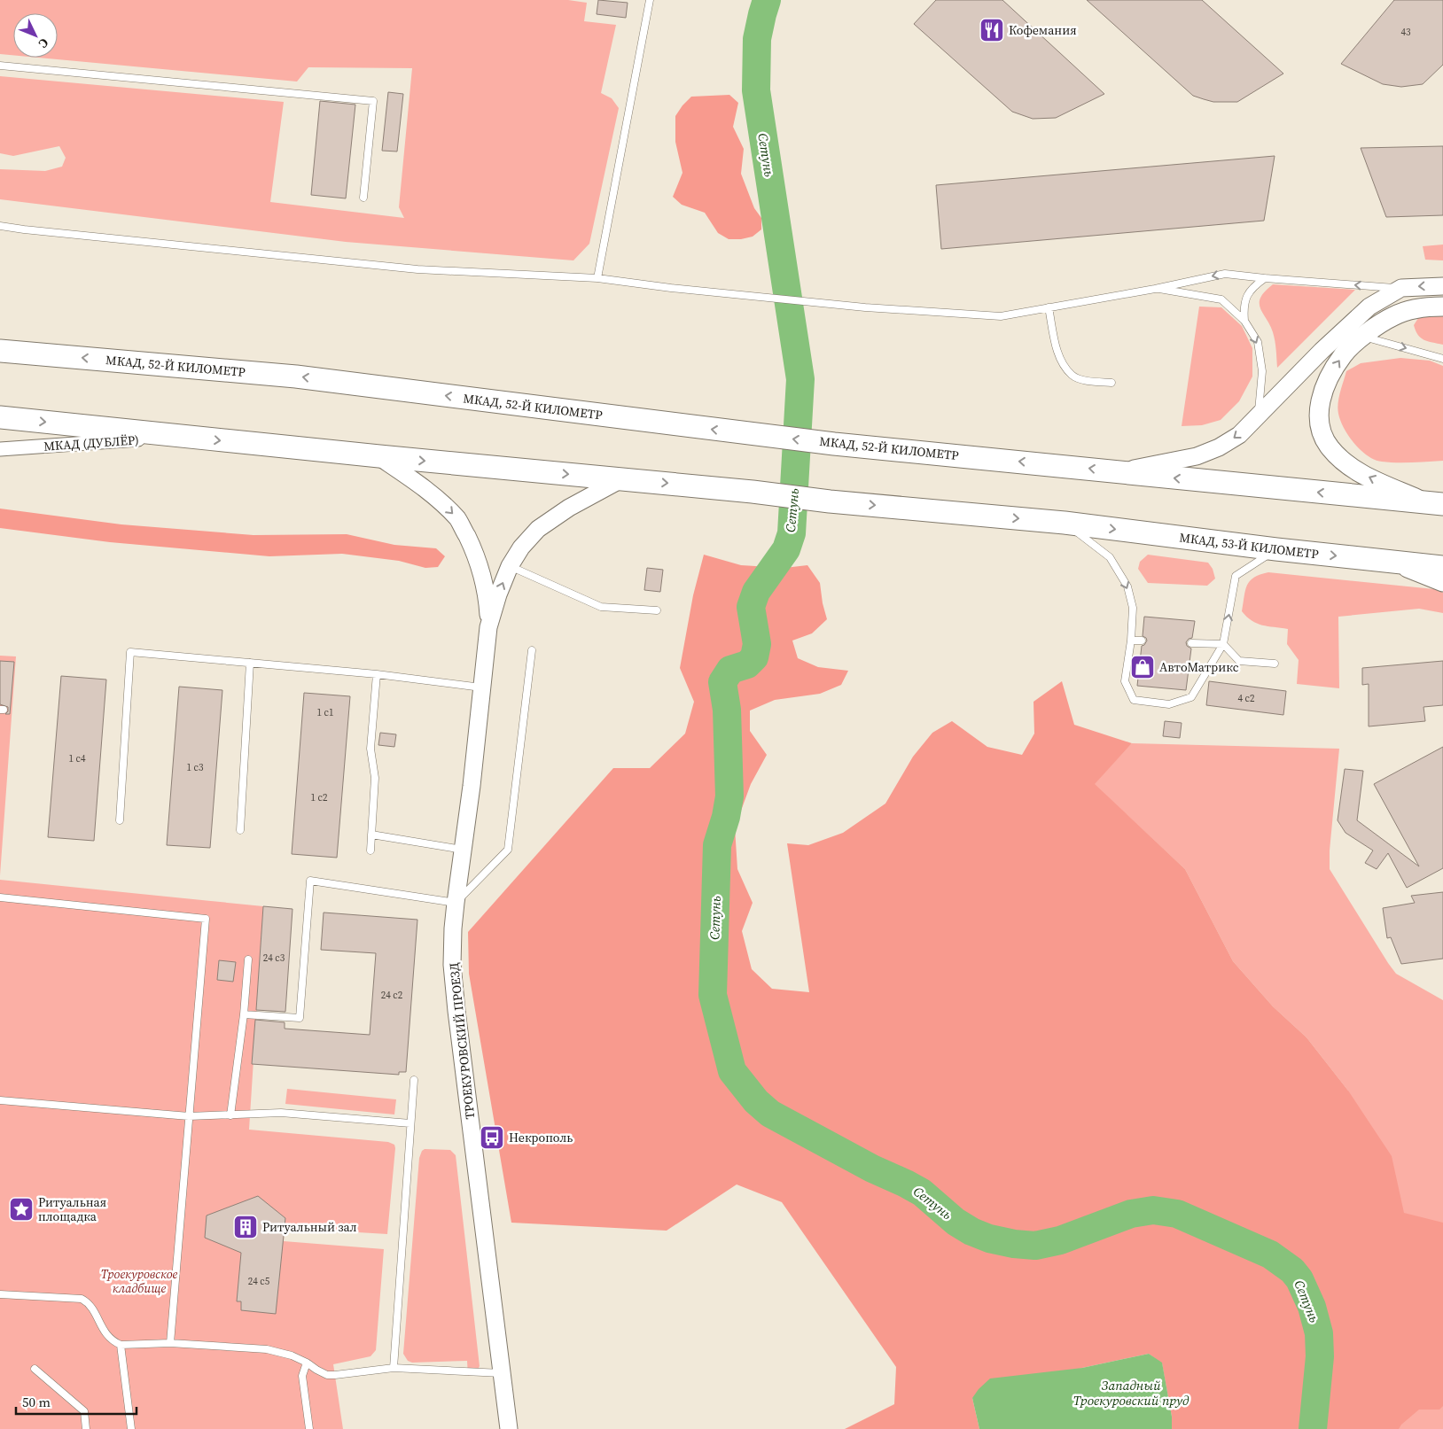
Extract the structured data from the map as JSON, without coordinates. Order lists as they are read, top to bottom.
{
  "streets": {
    "highway": ["МКАД, 52-Й КИЛОМЕТР", "МКАД, 53-Й КИЛОМЕТР"],
    "street": ["МКАД (ДУБЛЁР)", "ТРОЕКУРОВСКИЙ ПРОЕЗД"]
  },
  "water": ["Сетунь", "Западный Троекуровский пруд"],
  "parks": ["Троекуровское кладбище"],
  "places": {
    "restaurant": ["Кофемания"],
    "shop": ["АвтоМатрикс"],
    "bus stop": ["Некрополь"],
    "place": ["Ритуальная площадка"],
    "building": ["Ритуальный зал"]
  },
  "house_numbers": [
    "43",
    "4 с2",
    "1 с1",
    "1 с4",
    "1 с3",
    "1 с2",
    "24 с3",
    "24 с2",
    "24 с5"
  ],
  "scale_bar": "50 m",
  "north": "bottom right"
}
